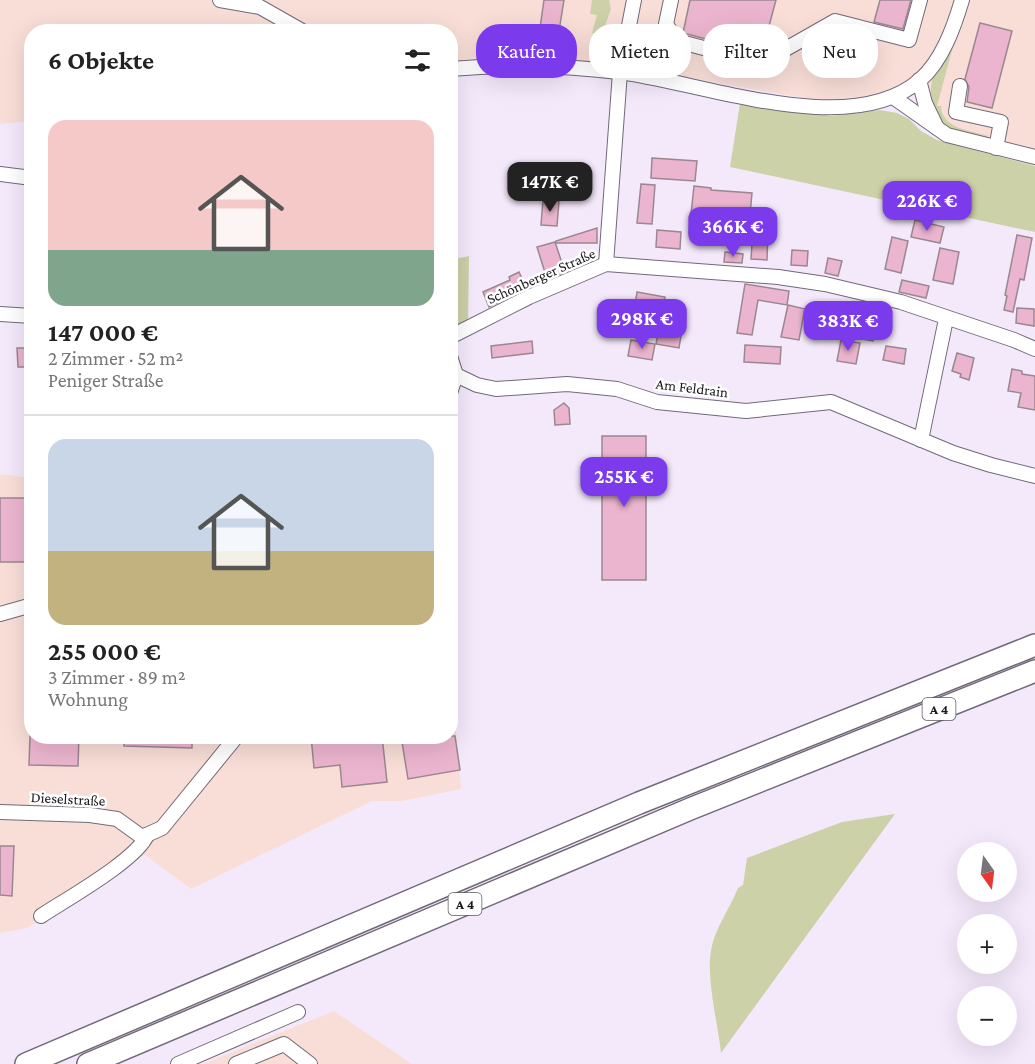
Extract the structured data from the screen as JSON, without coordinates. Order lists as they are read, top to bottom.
{
  "streets": {
    "highway": ["A 4"],
    "street": ["Schönberger Straße", "Am Feldrain", "Dieselstraße"]
  },
  "north": "bottom",
  "page": {
    "chip": [
      "Kaufen",
      "Mieten",
      "Filter",
      "Neu"
    ],
    "heading": "6 Objekte",
    "list": [
      {
        "name": "147 000 €",
        "note": "2 Zimmer · 52 m² · Peniger Straße"
      },
      {
        "name": "255 000 €",
        "note": "3 Zimmer · 89 m² · Wohnung"
      }
    ],
    "price": [
      "147K €",
      "226K €",
      "366K €",
      "298K €",
      "383K €",
      "255K €"
    ],
    "map_buttons": ["+", "−"]
  }
}
